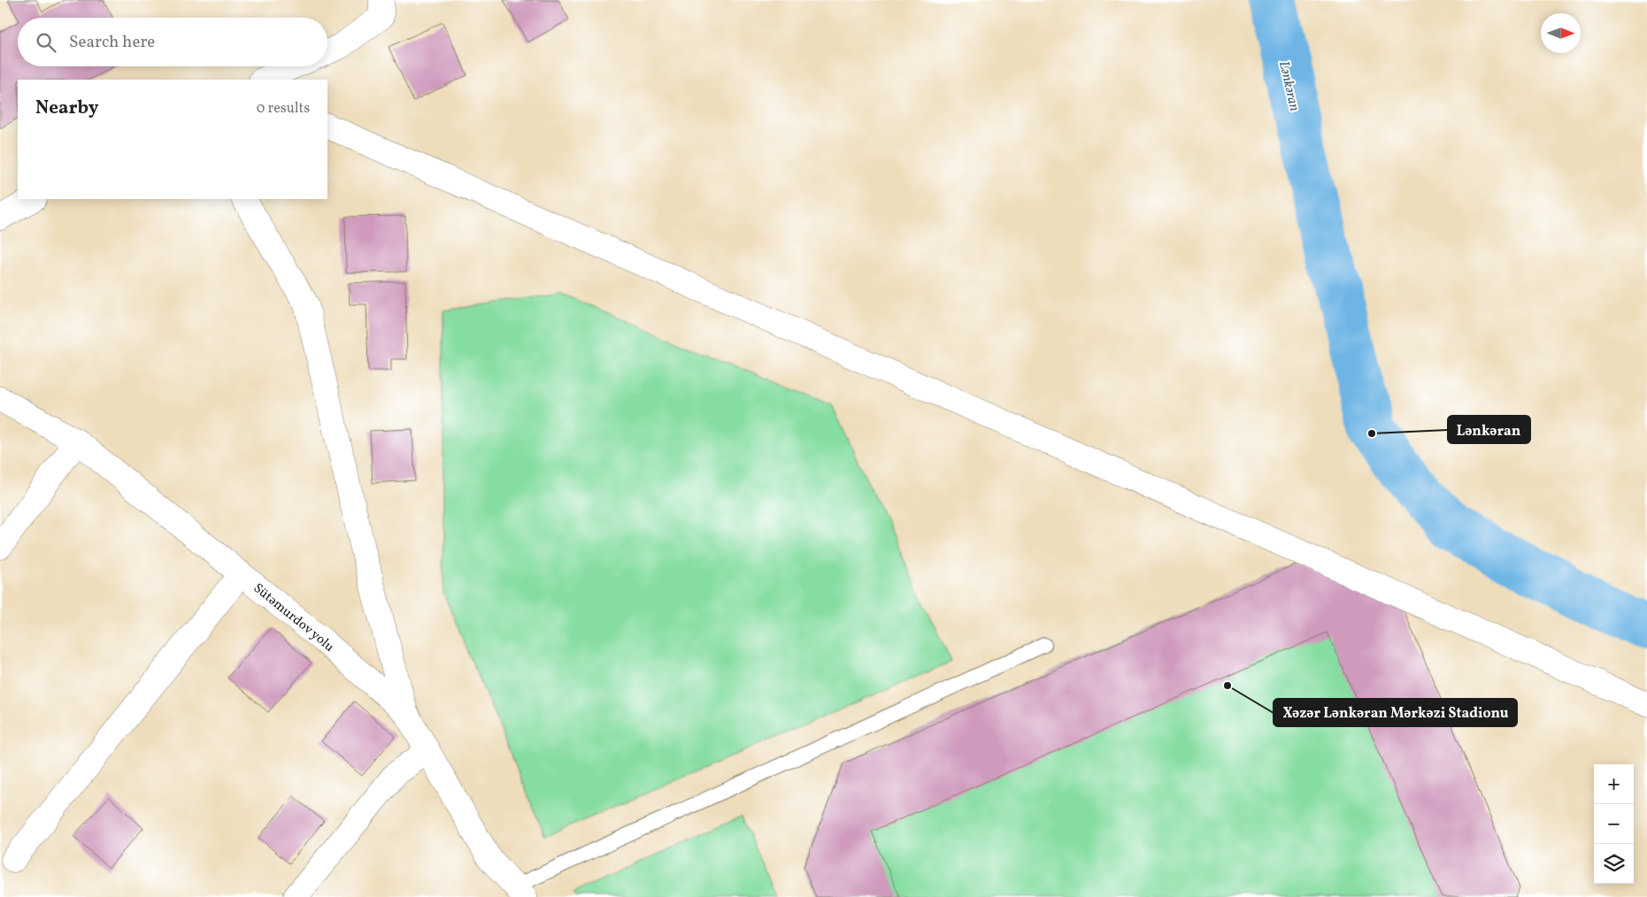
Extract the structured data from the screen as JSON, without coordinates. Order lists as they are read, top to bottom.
{
  "streets": {
    "street": ["Sütəmurdov yolu"]
  },
  "water": ["Lənkəran"],
  "places": ["Lənkəran", "Xəzər Lənkəran Mərkəzi Stadionu"],
  "north": "right",
  "page": {
    "search": "Search here",
    "heading": ["Nearby", "0 results"],
    "map_buttons": ["+", "−"]
  }
}
